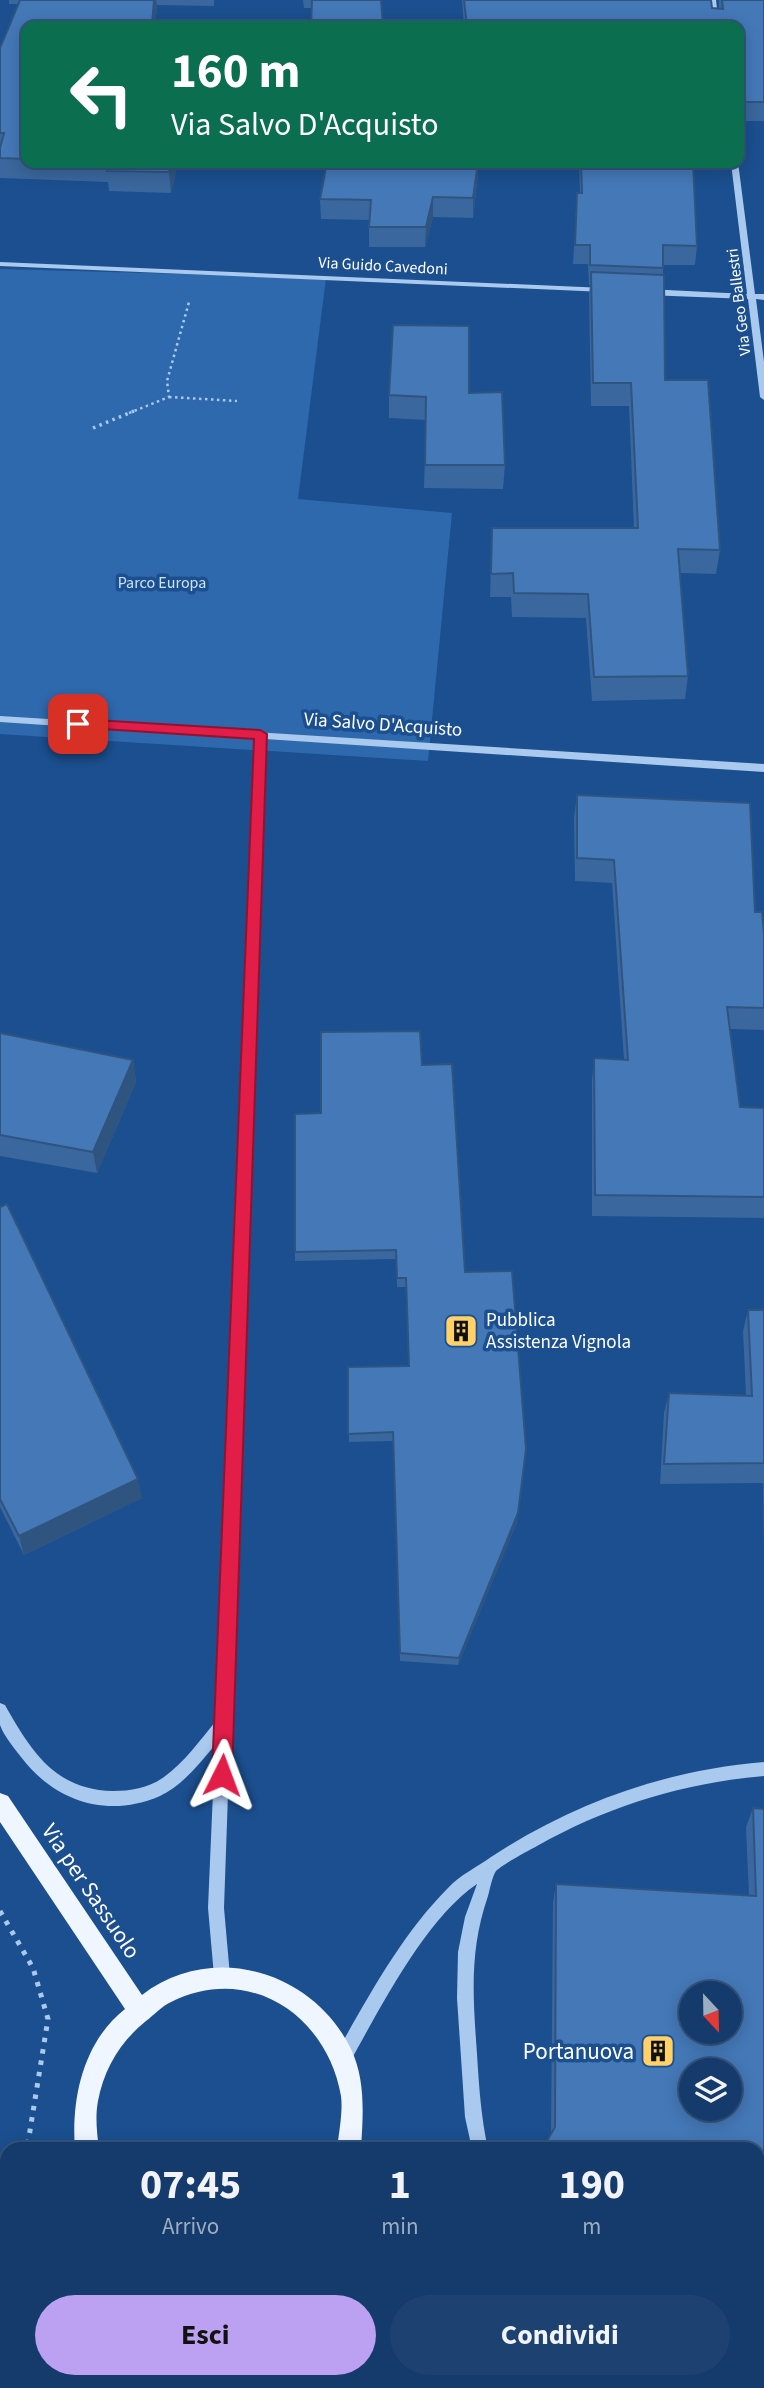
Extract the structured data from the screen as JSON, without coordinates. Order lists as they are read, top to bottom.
{
  "streets": {
    "main road": ["Via per Sassuolo"],
    "street": ["Via Guido Cavedoni", "Via Geo Ballestri", "Via Salvo D'Acquisto"]
  },
  "parks": ["Parco Europa"],
  "places": {
    "building": ["Pubblica Assistenza Vignola", "Portanuova"]
  },
  "north": "bottom",
  "page": {
    "turn": ["160 m", "Via Salvo D'Acquisto"],
    "eta": [
      "07:45",
      "Arrivo",
      "1",
      "min",
      "190",
      "m"
    ],
    "buttons": ["Esci", "Condividi"]
  }
}
